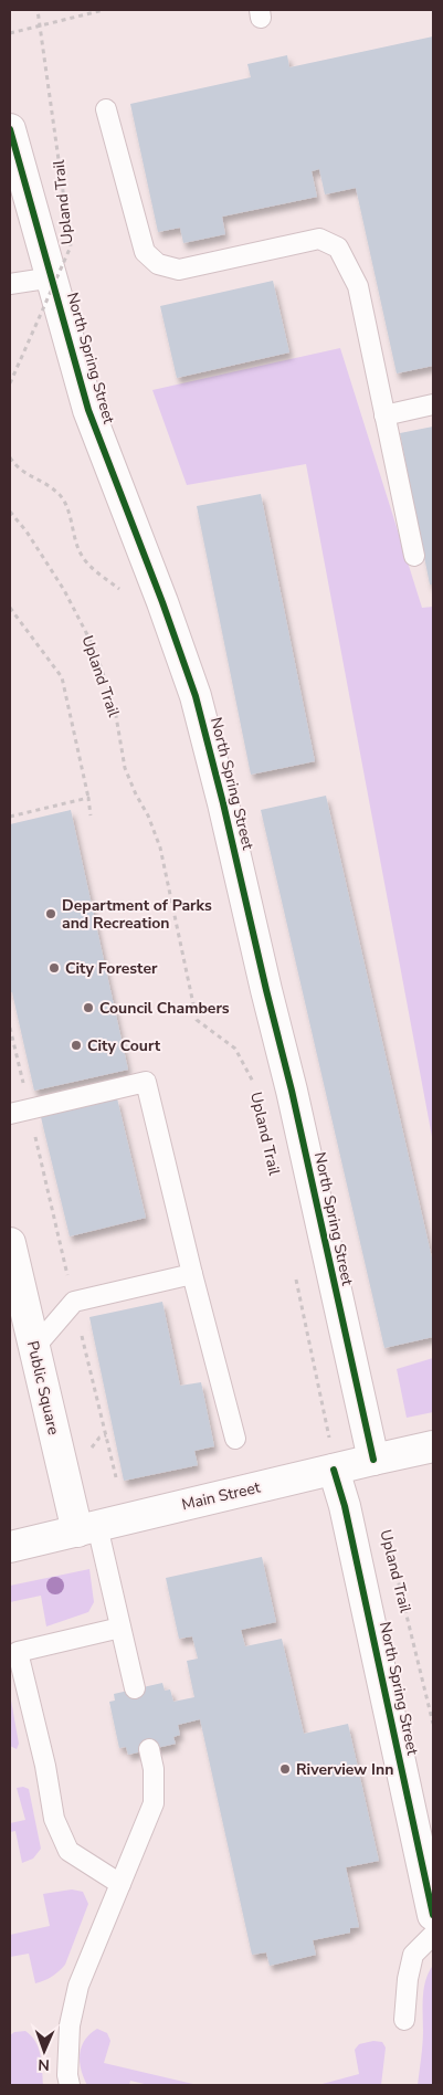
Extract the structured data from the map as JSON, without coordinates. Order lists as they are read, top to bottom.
{
  "streets": {
    "street": ["North Spring Street", "Public Square", "Main Street"],
    "path": ["Upland Trail"]
  },
  "crossings": [
    ["North Spring Street", "Main Street"],
    ["Public Square", "Main Street"]
  ],
  "places": [
    "Department of Parks and Recreation",
    "City Forester",
    "Council Chambers",
    "City Court",
    "Riverview Inn"
  ],
  "north": "bottom"
}
